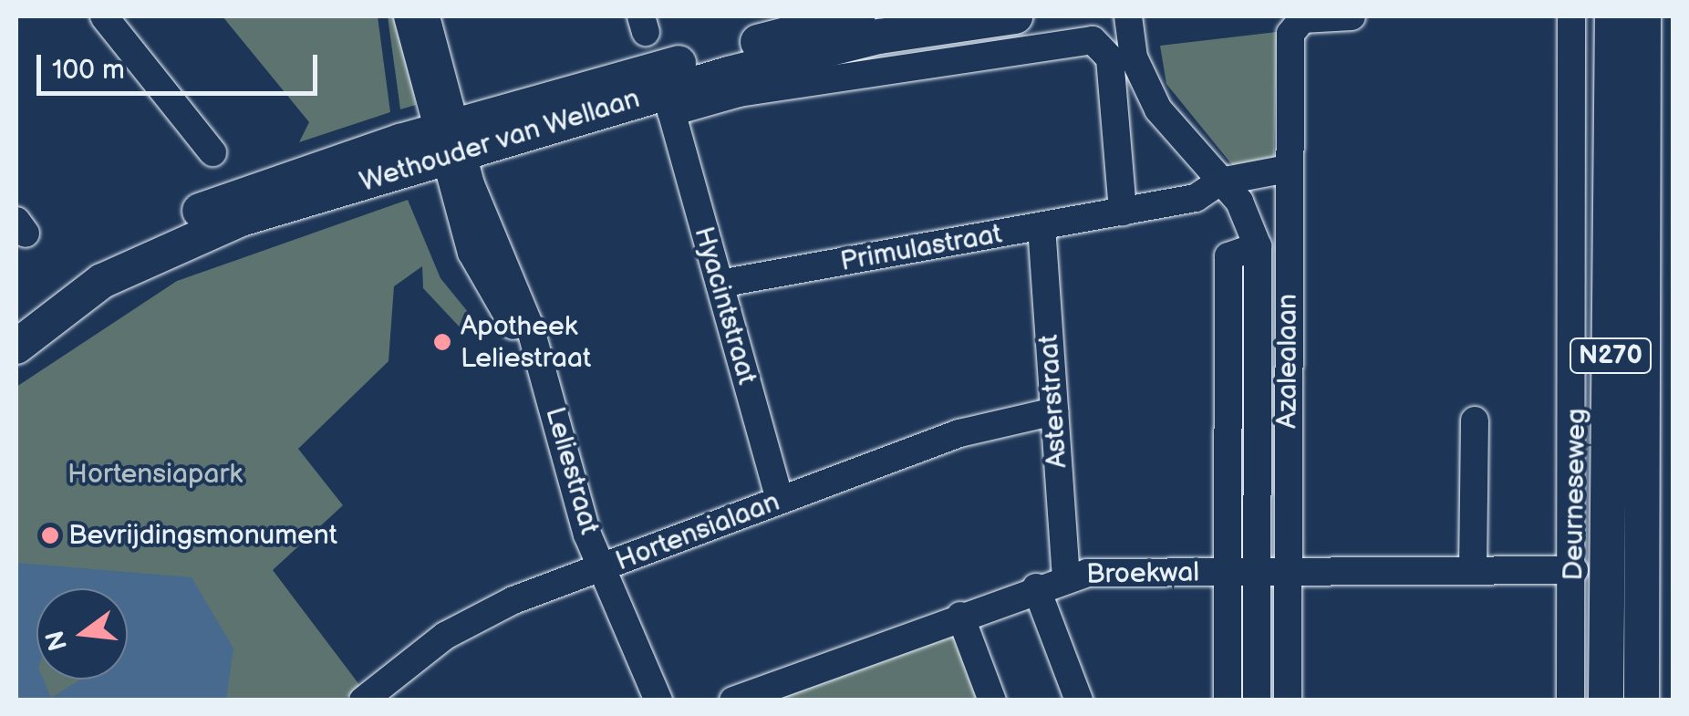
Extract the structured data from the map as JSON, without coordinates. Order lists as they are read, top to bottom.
{
  "streets": {
    "main road": ["Wethouder van Wellaan", "N270", "Deurneseweg"],
    "street": [
      "Primulastraat",
      "Hyacintstraat",
      "Azalealaan",
      "Asterstraat",
      "Leliestraat",
      "Hortensialaan",
      "Broekwal"
    ]
  },
  "crossings": [
    ["Wethouder van Wellaan", "Primulastraat"],
    ["Wethouder van Wellaan", "Hyacintstraat"],
    ["Wethouder van Wellaan", "Leliestraat"],
    ["Primulastraat", "Hyacintstraat"],
    ["Primulastraat", "Azalealaan"],
    ["Primulastraat", "Asterstraat"],
    ["Hyacintstraat", "Hortensialaan"],
    ["Azalealaan", "Broekwal"],
    ["Asterstraat", "Hortensialaan"],
    ["Asterstraat", "Broekwal"],
    ["Leliestraat", "Hortensialaan"],
    ["Deurneseweg", "Broekwal"]
  ],
  "parks": ["Hortensiapark"],
  "places": ["Apotheek Leliestraat", "Bevrijdingsmonument"],
  "scale_bar": "100 m",
  "north": "left"
}
